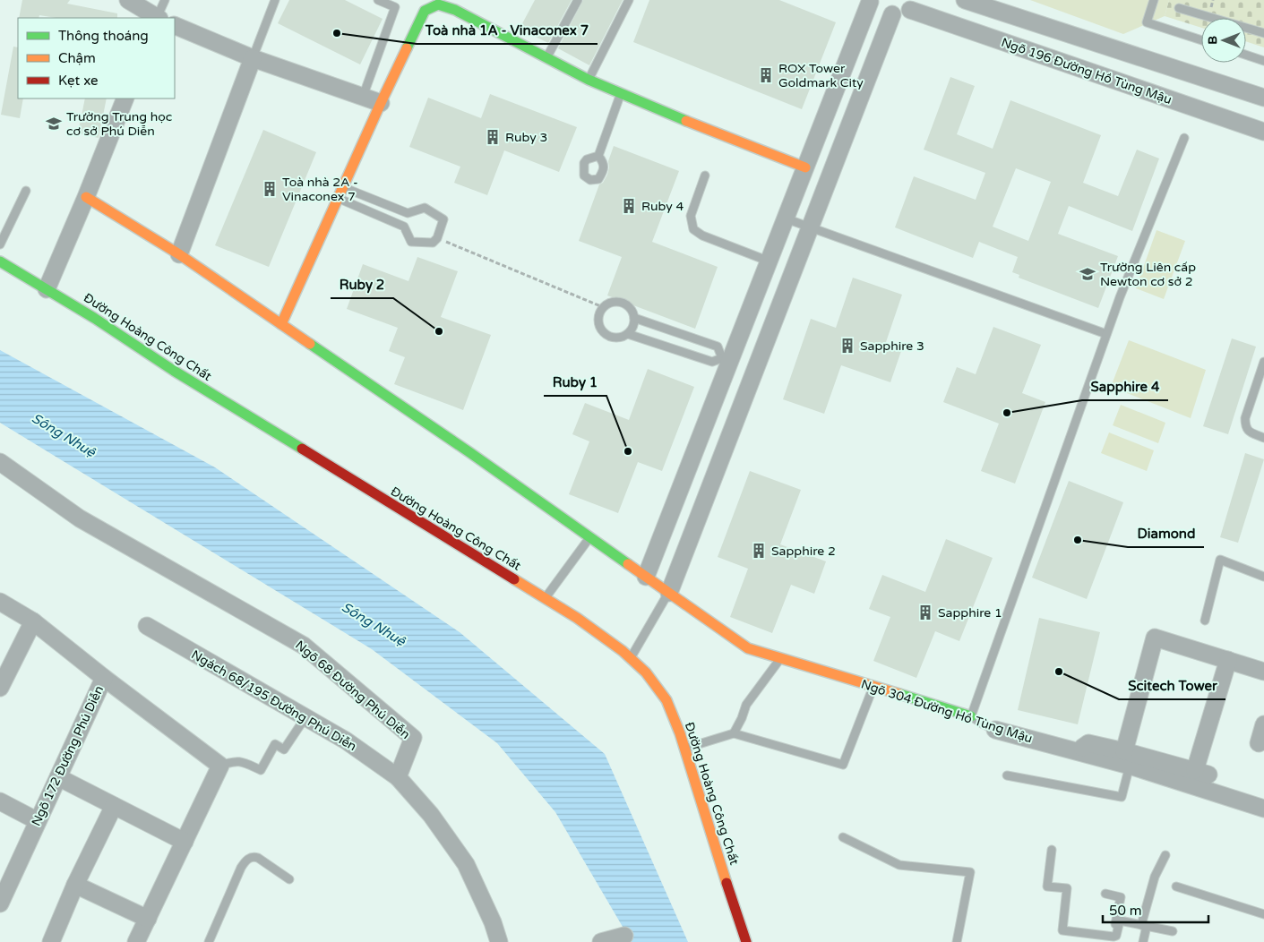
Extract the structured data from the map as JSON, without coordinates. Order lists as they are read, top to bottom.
{
  "streets": {
    "street": [
      "Ngõ 196 Đường Hồ Tùng Mậu",
      "Đường Hoàng Công Chất",
      "Ngõ 68 Đường Phú Diễn",
      "Ngách 68/195 Đường Phú Diễn",
      "Ngõ 304 Đường Hồ Tùng Mậu",
      "Ngõ 172 Đường Phú Diễn"
    ]
  },
  "crossings": [
    ["Ngõ 68 Đường Phú Diễn", "Ngách 68/195 Đường Phú Diễn"]
  ],
  "water": ["Sông Nhuệ"],
  "places": {
    "other": [
      "Toà nhà 1A - Vinaconex 7",
      "Ruby 2",
      "Sapphire 4",
      "Ruby 1",
      "Diamond",
      "Scitech Tower"
    ],
    "building": [
      "ROX Tower Goldmark City",
      "Ruby 3",
      "Toà nhà 2A - Vinaconex 7",
      "Ruby 4",
      "Sapphire 3",
      "Sapphire 2",
      "Sapphire 1"
    ],
    "school or university": ["Trường Trung học cơ sở Phú Diễn", "Trường Liên cấp Newton cơ sở 2"]
  },
  "legend": ["Thông thoáng", "Chậm", "Kẹt xe"],
  "scale_bar": "50 m",
  "north": "left"
}
